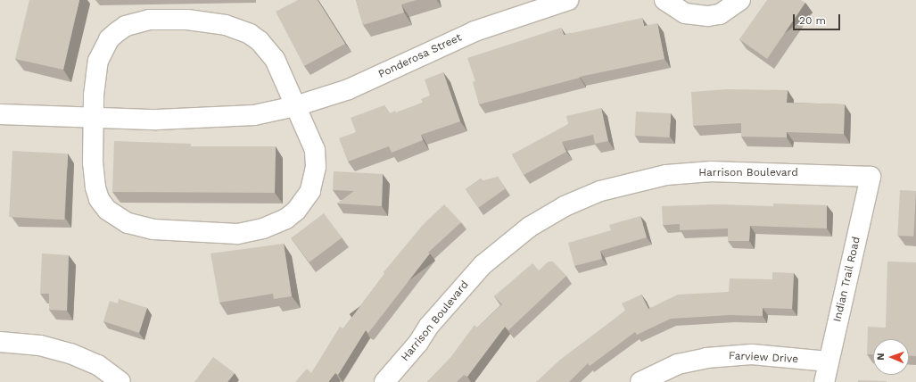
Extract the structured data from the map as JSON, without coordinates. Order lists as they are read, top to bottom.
{
  "streets": {
    "street": [
      "Ponderosa Street",
      "Harrison Boulevard",
      "Indian Trail Road",
      "Farview Drive"
    ]
  },
  "crossings": [
    ["Harrison Boulevard", "Indian Trail Road"],
    ["Indian Trail Road", "Farview Drive"]
  ],
  "scale_bar": "20 m",
  "north": "left"
}
